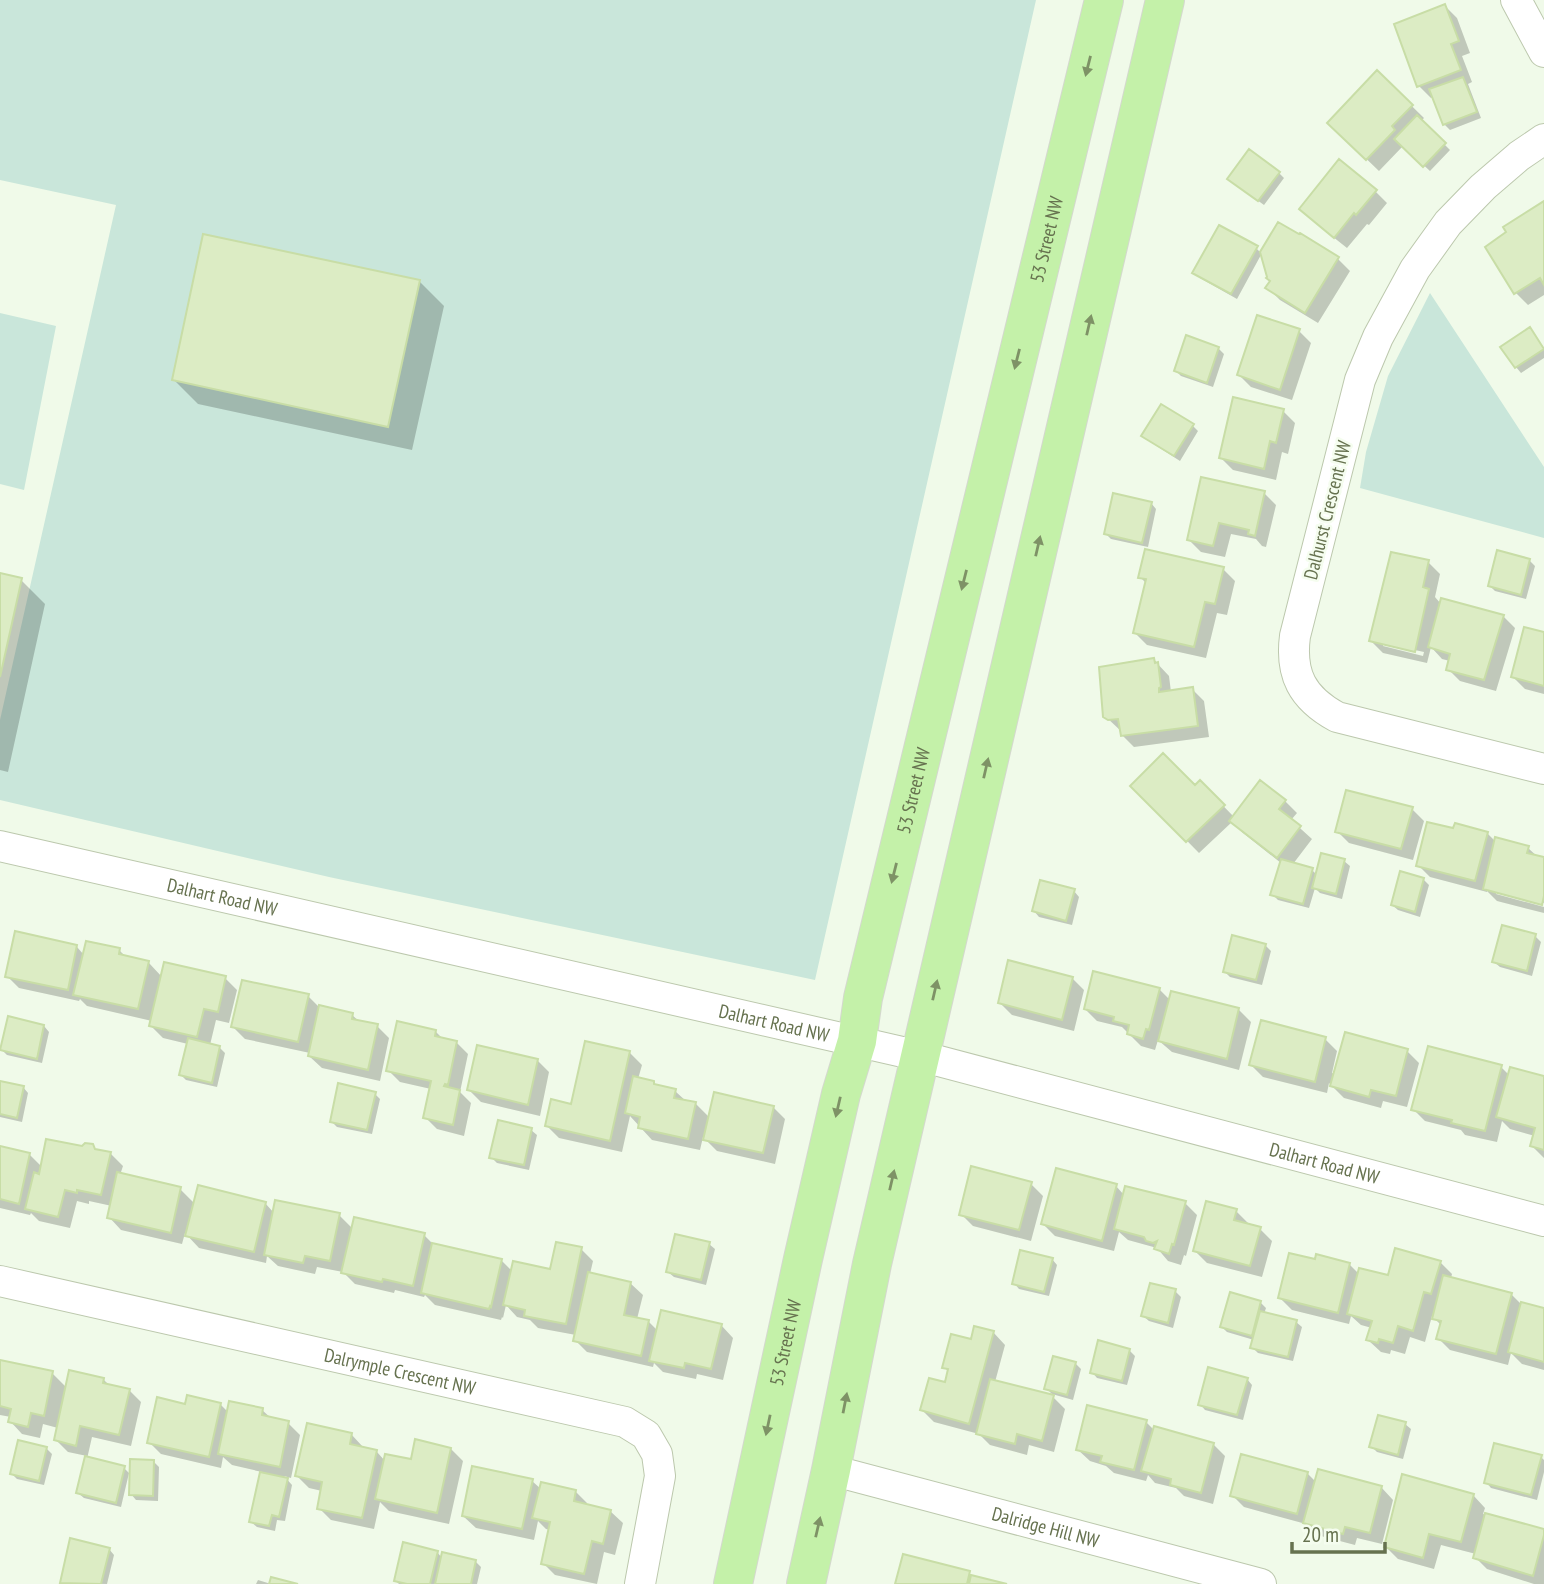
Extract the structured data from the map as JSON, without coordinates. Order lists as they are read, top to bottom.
{
  "streets": {
    "main road": ["53 Street NW"],
    "street": [
      "Dalhurst Crescent NW",
      "Dalhart Road NW",
      "Dalrymple Crescent NW",
      "Dalridge Hill NW"
    ]
  },
  "crossings": [
    ["53 Street NW", "Dalhart Road NW"]
  ],
  "scale_bar": "20 m"
}
